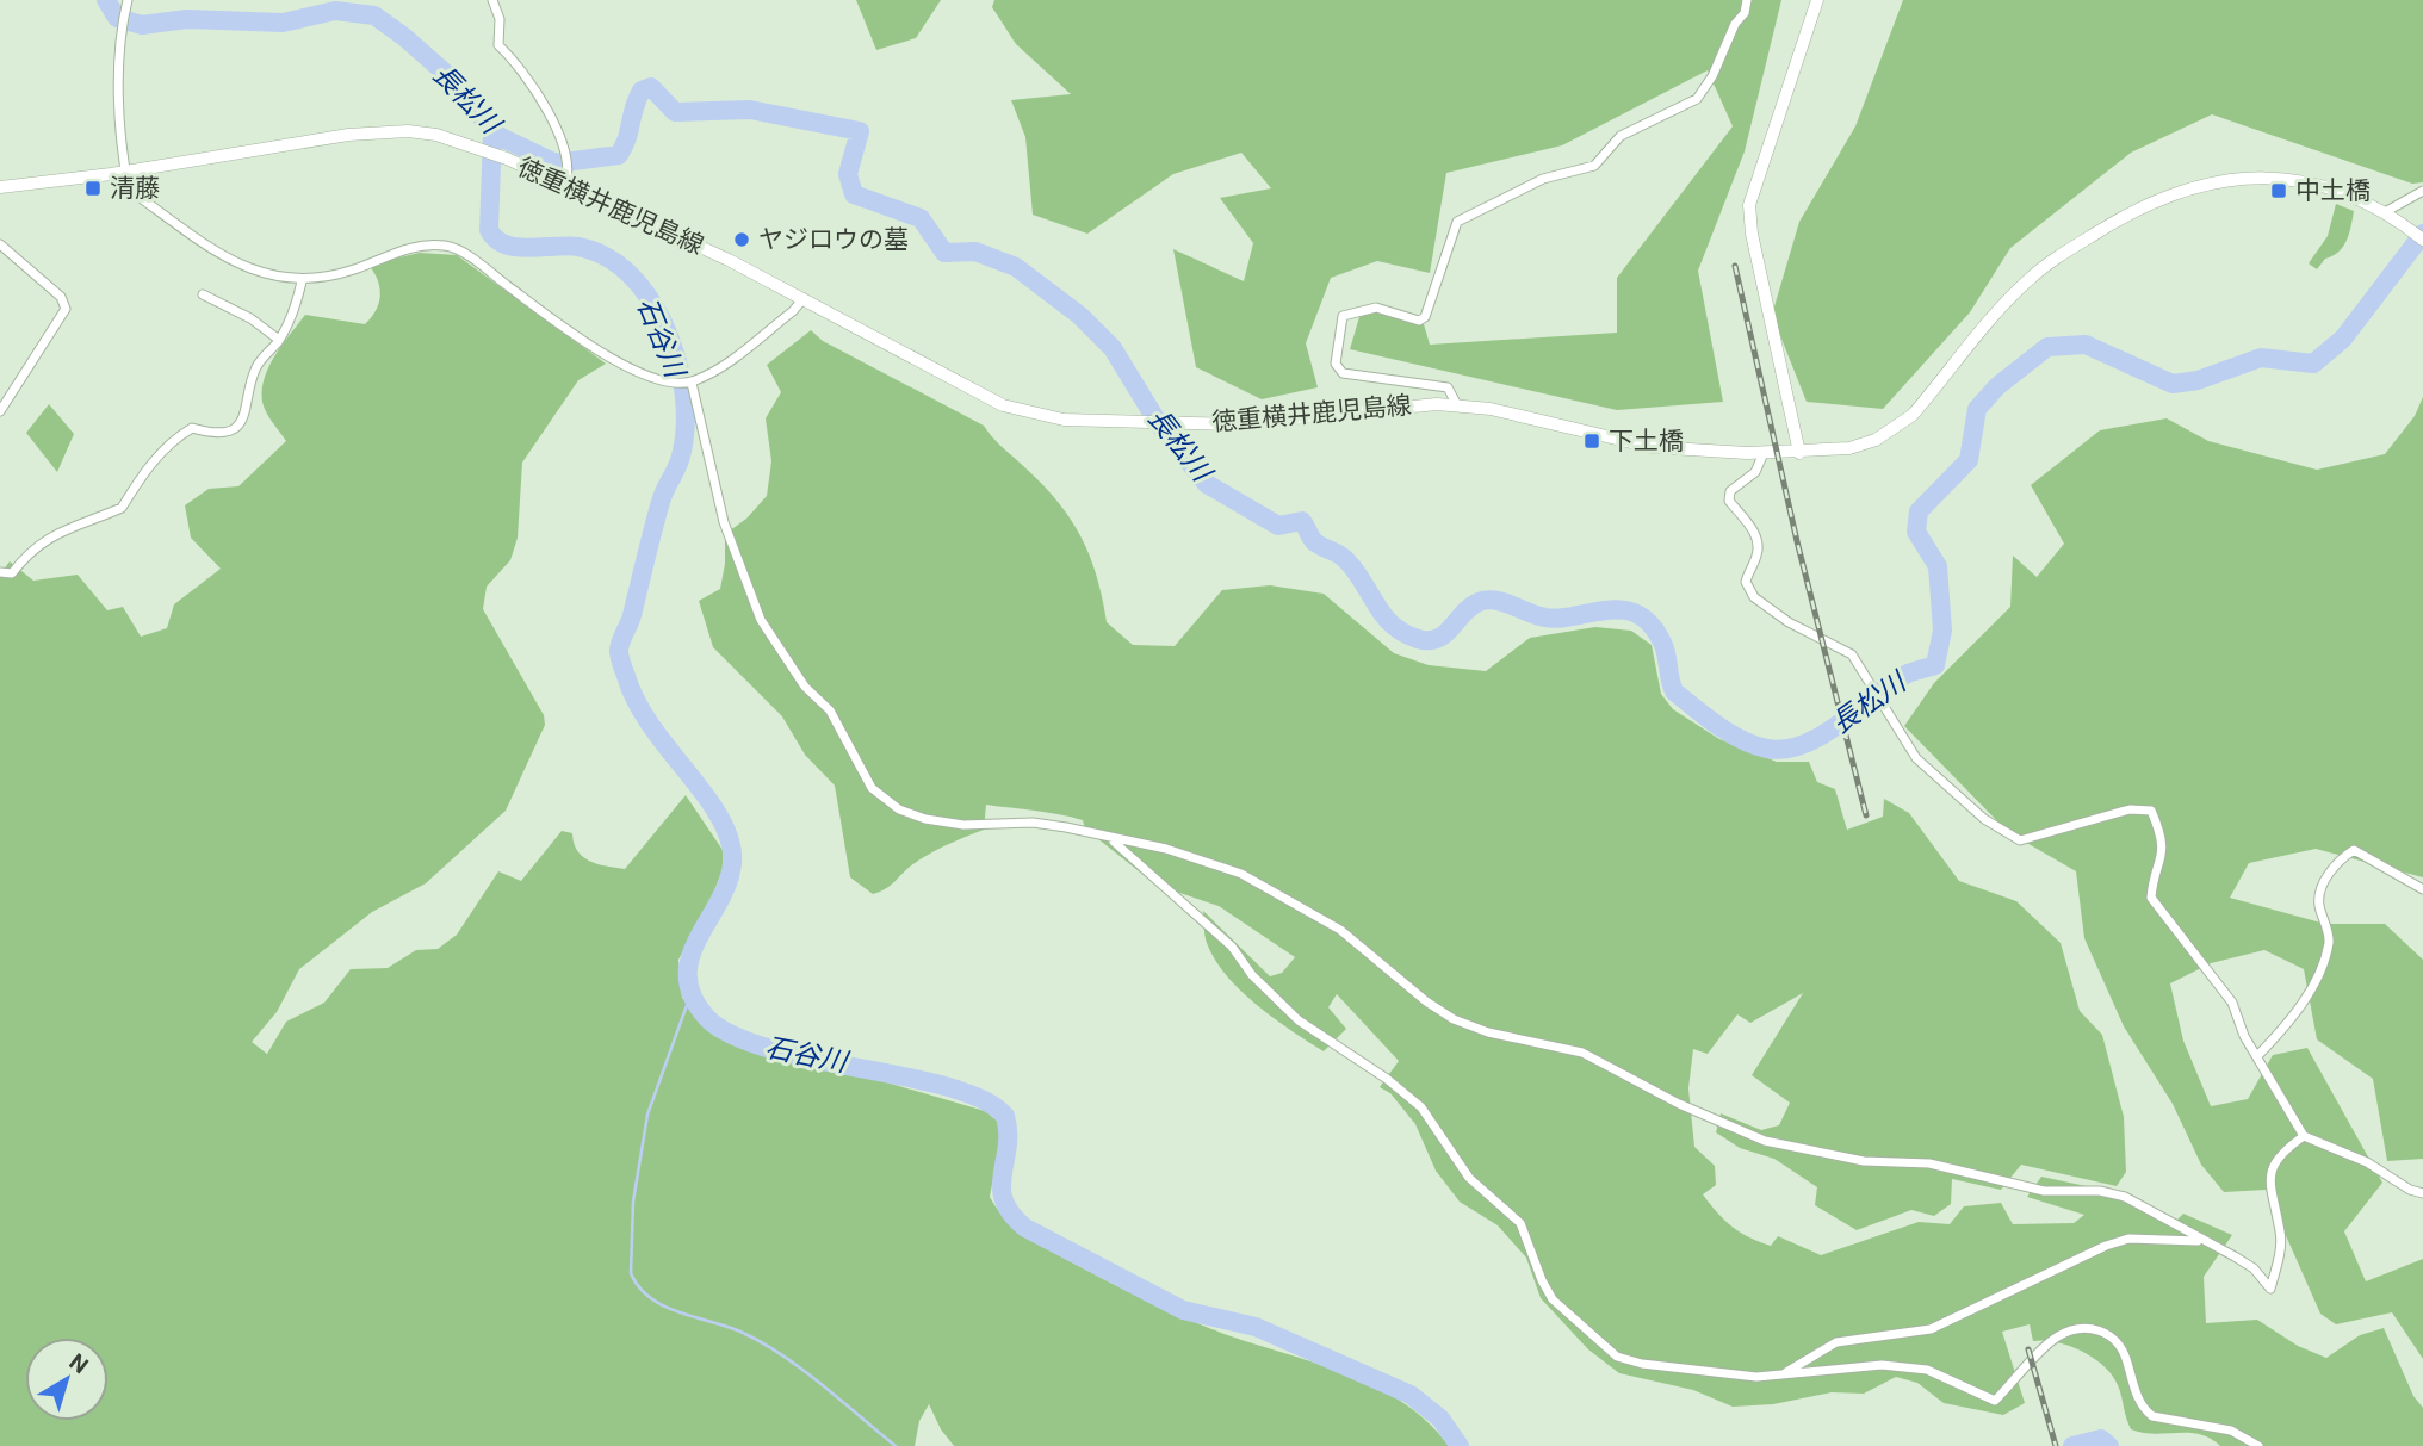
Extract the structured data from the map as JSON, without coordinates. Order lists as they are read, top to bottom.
{
  "streets": {
    "main road": ["徳重横井鹿児島線"]
  },
  "water": ["長松川", "石谷川"],
  "places": {
    "transit": ["清藤", "中土橋", "下土橋"],
    "other": ["ヤジロウの墓"]
  },
  "north": "top right"
}
